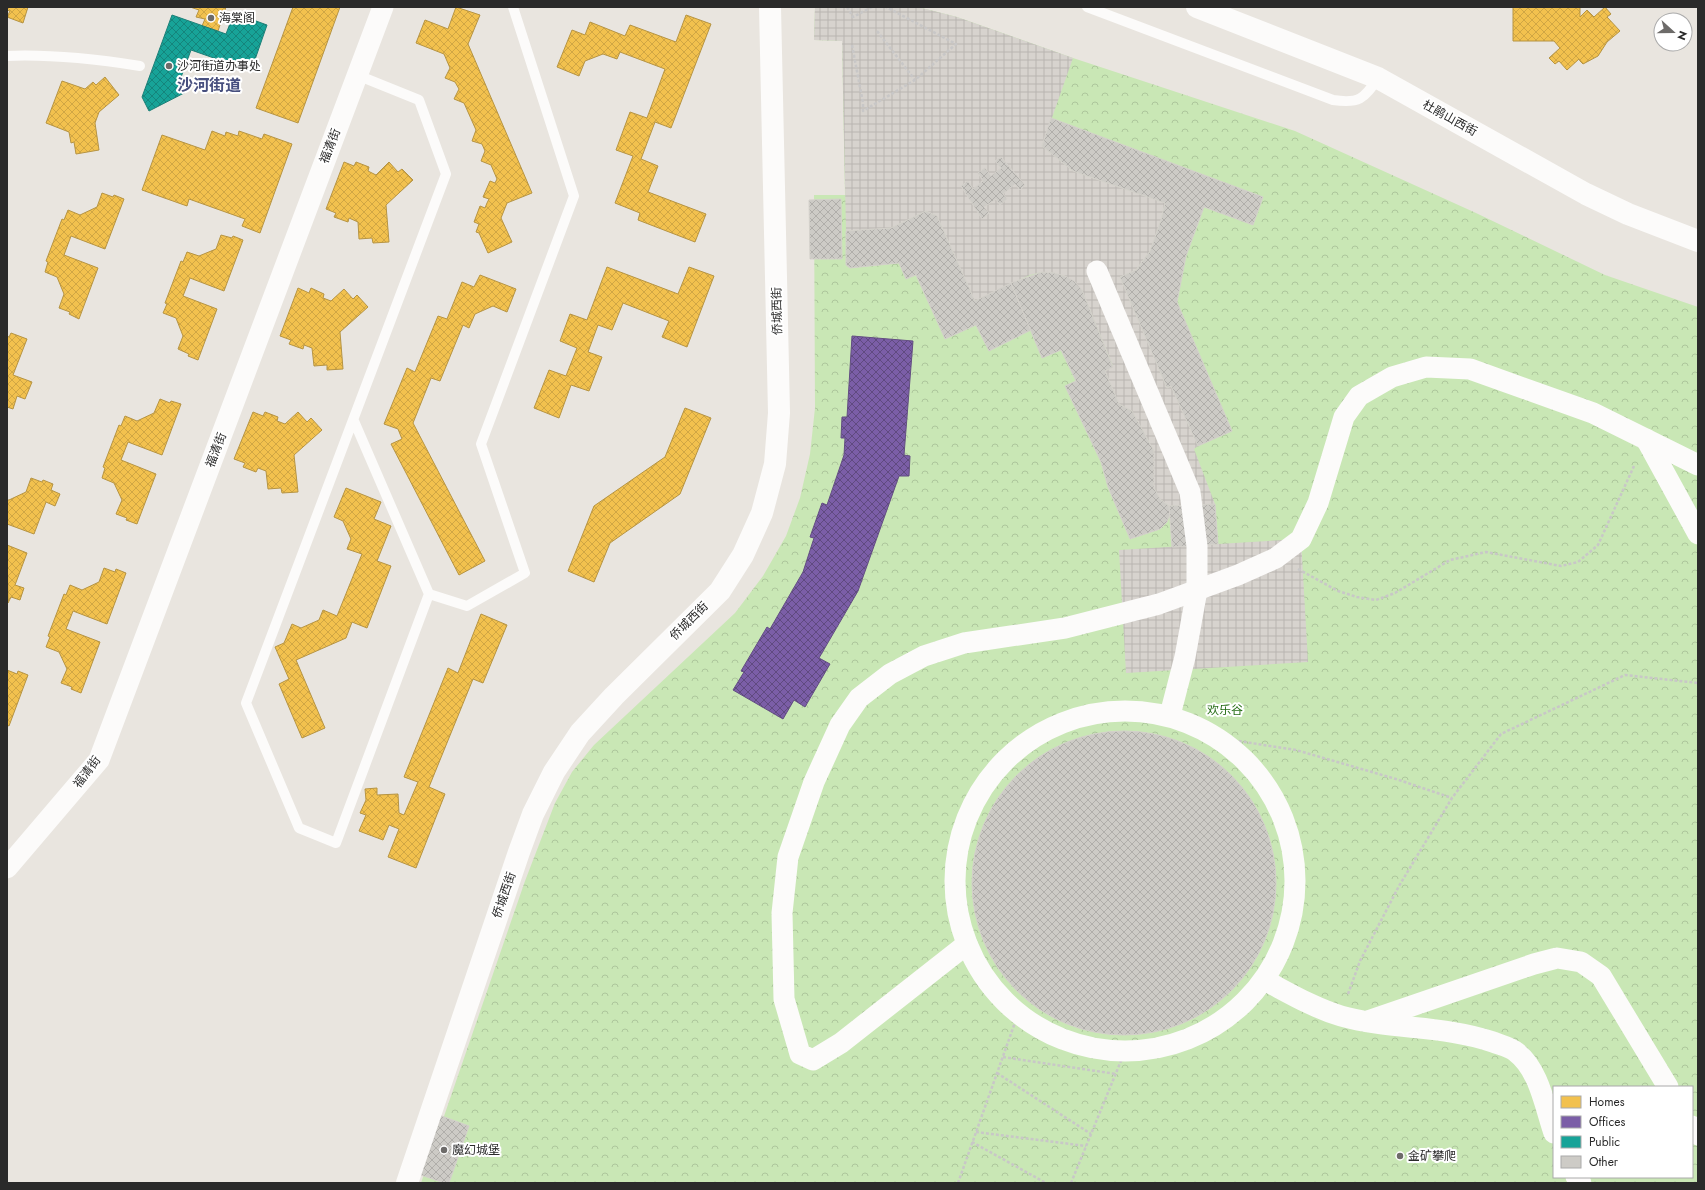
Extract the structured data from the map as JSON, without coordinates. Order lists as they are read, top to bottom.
{
  "streets": {
    "street": ["杜鹃山西街", "福清街", "侨城西街"]
  },
  "districts": ["沙河街道"],
  "parks": ["欢乐谷"],
  "places": [
    "海棠阁",
    "沙河街道办事处",
    "魔幻城堡",
    "金矿攀爬"
  ],
  "legend": [
    "Homes",
    "Offices",
    "Public",
    "Other"
  ],
  "north": "right"
}
